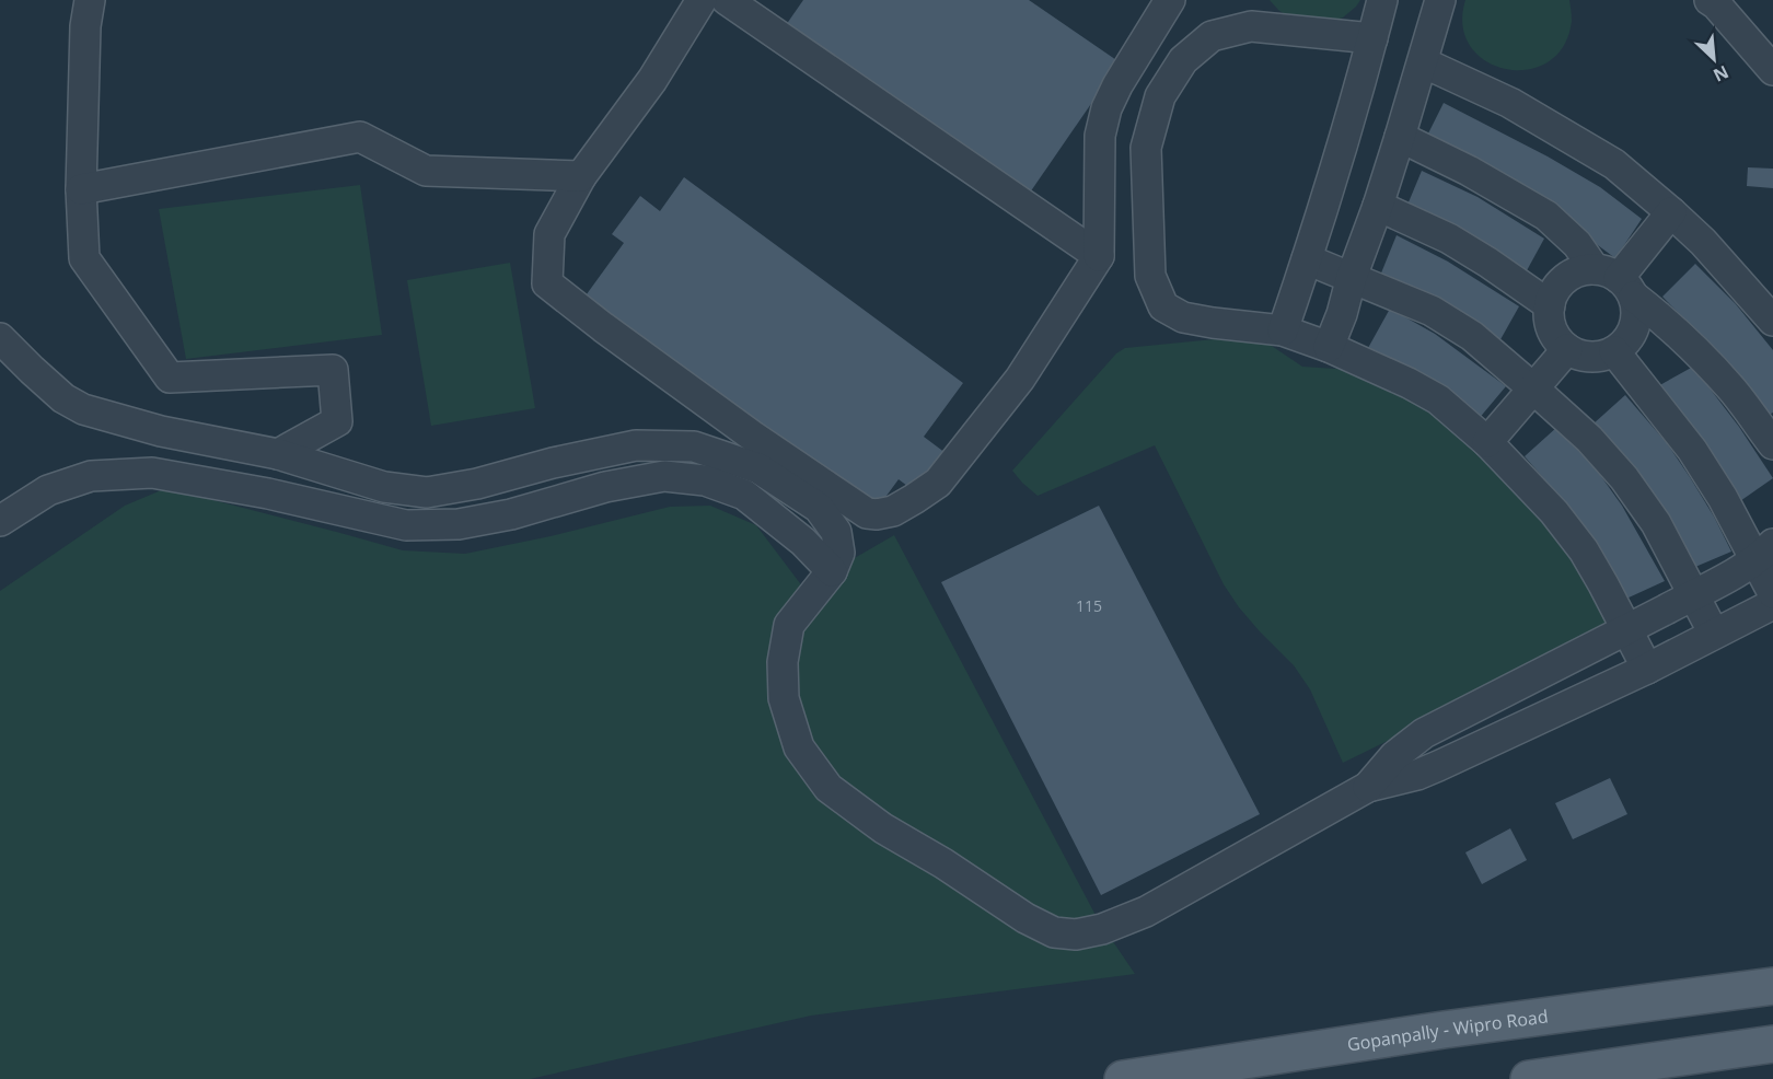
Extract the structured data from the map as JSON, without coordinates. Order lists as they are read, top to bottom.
{
  "streets": {
    "main road": ["Gopanpally - Wipro Road"]
  },
  "house_numbers": ["115"],
  "north": "bottom right"
}
